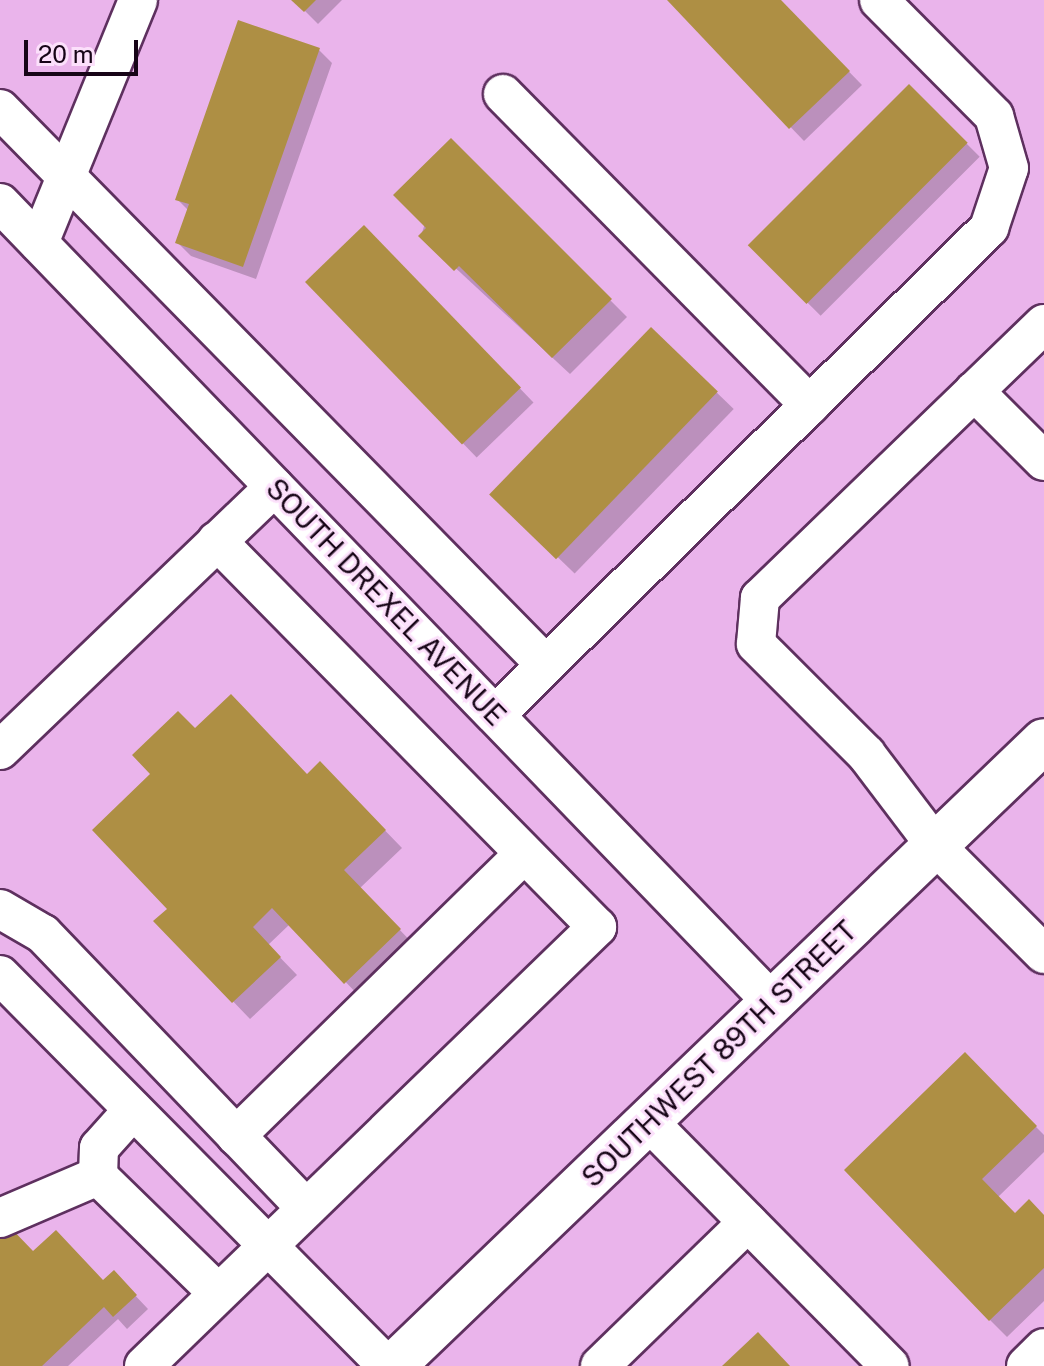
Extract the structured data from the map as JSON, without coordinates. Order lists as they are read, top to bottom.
{
  "streets": {
    "main road": ["SOUTHWEST 89TH STREET"],
    "street": ["SOUTH DREXEL AVENUE"]
  },
  "crossings": [
    ["SOUTH DREXEL AVENUE", "SOUTHWEST 89TH STREET"]
  ],
  "scale_bar": "20 m"
}
